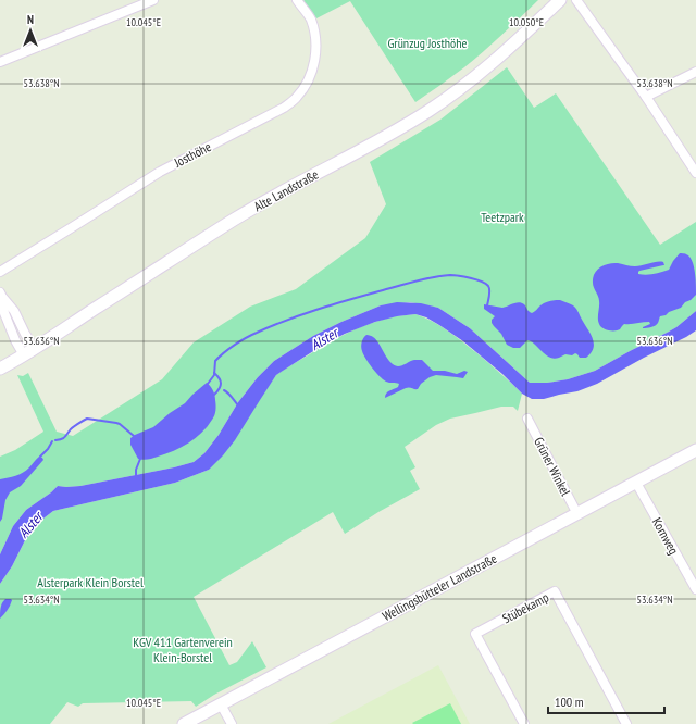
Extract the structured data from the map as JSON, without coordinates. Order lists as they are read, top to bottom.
{
  "streets": {
    "main road": ["Alte Landstraße", "Wellingsbütteler Landstraße"],
    "street": [
      "Josthöhe",
      "Grüner Winkel",
      "Kornweg",
      "Stübekamp"
    ]
  },
  "crossings": [
    ["Grüner Winkel", "Wellingsbütteler Landstraße"],
    ["Kornweg", "Wellingsbütteler Landstraße"]
  ],
  "water": ["Alster"],
  "parks": [
    "Grünzug Josthöhe",
    "Teetzpark",
    "Alsterpark Klein Borstel",
    "KGV 411 Gartenverein Klein-Borstel"
  ],
  "scale_bar": "100 m",
  "north": "top",
  "coordinates": [
    "10.045°E",
    "10.050°E",
    "53.638°N",
    "53.636°N",
    "53.634°N"
  ]
}
